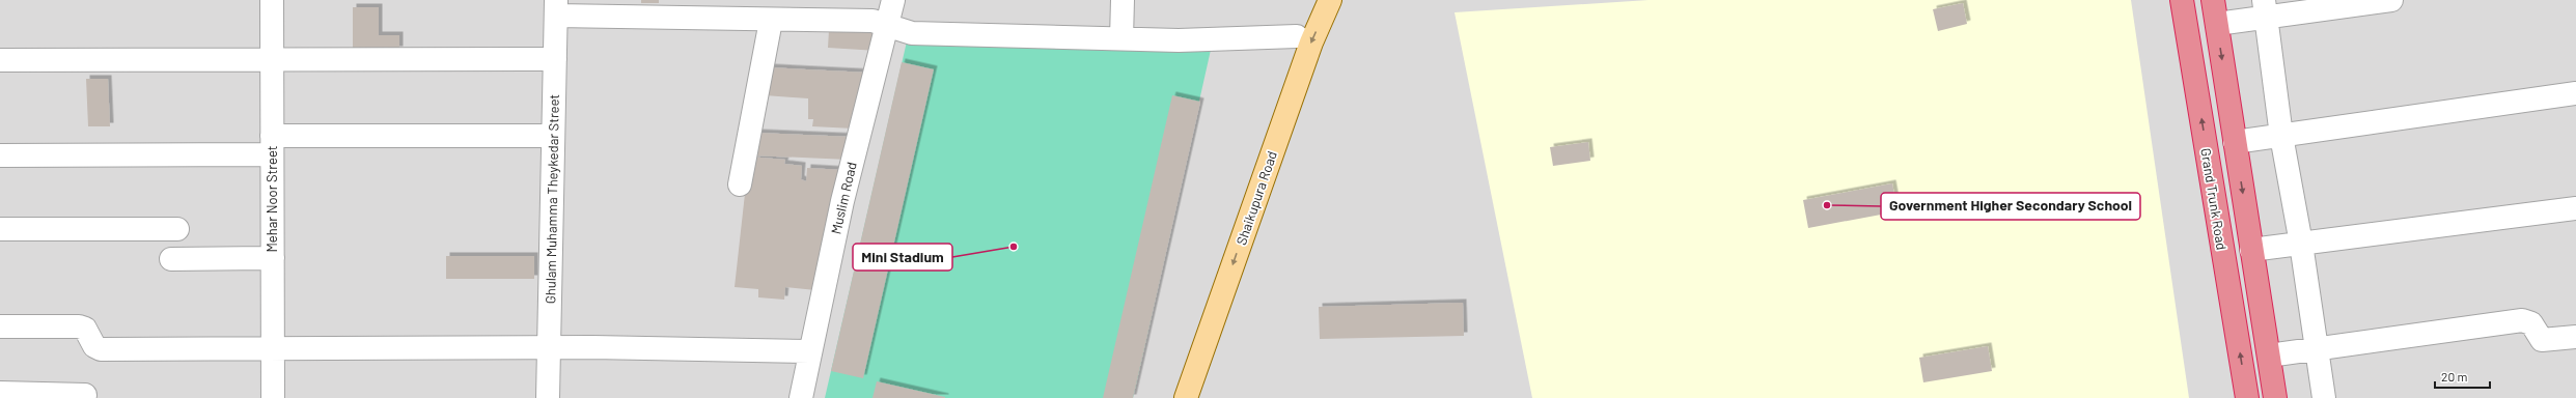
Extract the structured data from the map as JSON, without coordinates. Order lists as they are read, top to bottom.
{
  "streets": {
    "highway": ["Grand Trunk Road"],
    "main road": ["Shaikupura Road"],
    "street": ["Muslim Road", "Mehar Noor Street", "Ghulam Muhamma Theykedar Street"]
  },
  "places": ["Government Higher Secondary School", "Mini Stadium"],
  "scale_bar": "20 m"
}
